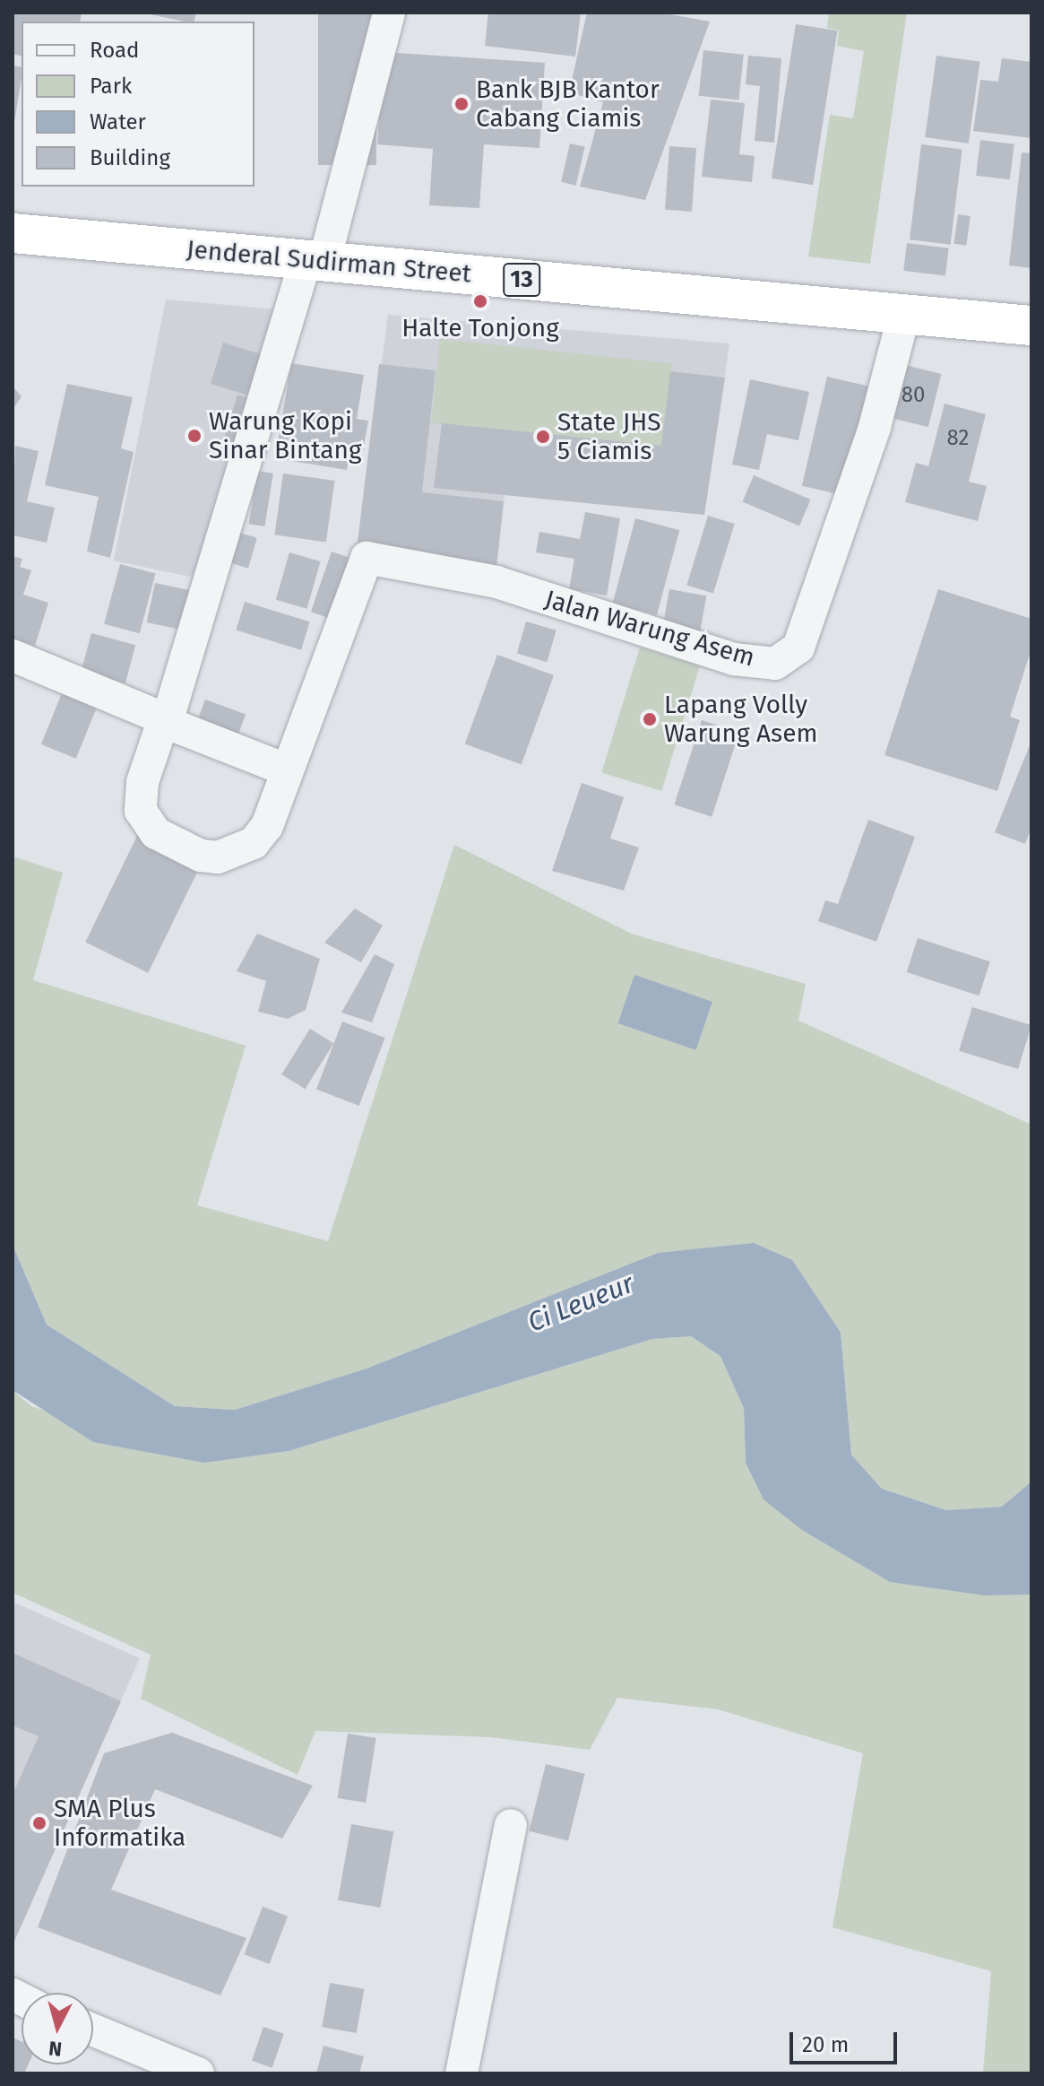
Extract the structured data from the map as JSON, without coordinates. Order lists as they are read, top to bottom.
{
  "streets": {
    "highway": ["Jenderal Sudirman Street", "13"],
    "street": ["Jalan Warung Asem"]
  },
  "crossings": [
    ["Jenderal Sudirman Street", "Jalan Warung Asem"]
  ],
  "water": ["Ci Leueur"],
  "places": [
    "Bank BJB Kantor Cabang Ciamis",
    "Halte Tonjong",
    "Warung Kopi Sinar Bintang",
    "State JHS 5 Ciamis",
    "Lapang Volly Warung Asem",
    "SMA Plus Informatika"
  ],
  "house_numbers": ["80", "82"],
  "legend": [
    "Road",
    "Park",
    "Water",
    "Building"
  ],
  "scale_bar": "20 m",
  "north": "bottom"
}
